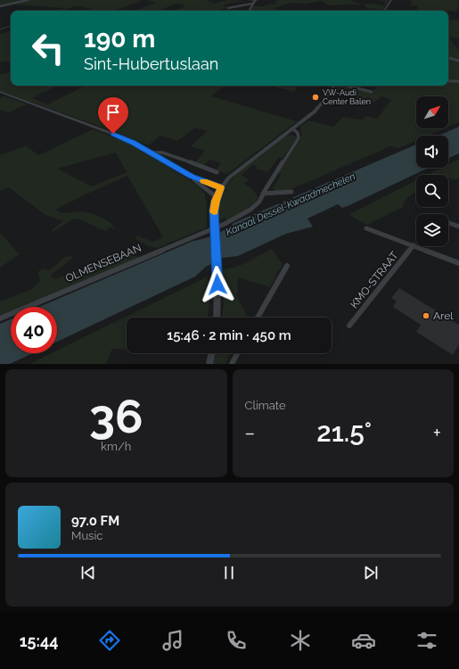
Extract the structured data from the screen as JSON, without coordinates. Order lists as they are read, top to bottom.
{
  "streets": {
    "street": ["OLMENSEBAAN", "KMO-STRAAT"]
  },
  "water": ["Kanaal Dessel-Kwaadmechelen"],
  "places": ["VW-Audi Center Balen", "Arel"],
  "north": "top right",
  "page": {
    "turn": ["190 m", "Sint-Hubertuslaan"],
    "limit": "40",
    "trip": "15:46 · 2 min · 450 m",
    "tile": [
      ["36", "km/h"],
      "Climate"
    ],
    "heat": ["−", "21.5°", "+"],
    "song": ["97.0 FM", "Music"],
    "tabs": "15:44"
  }
}
